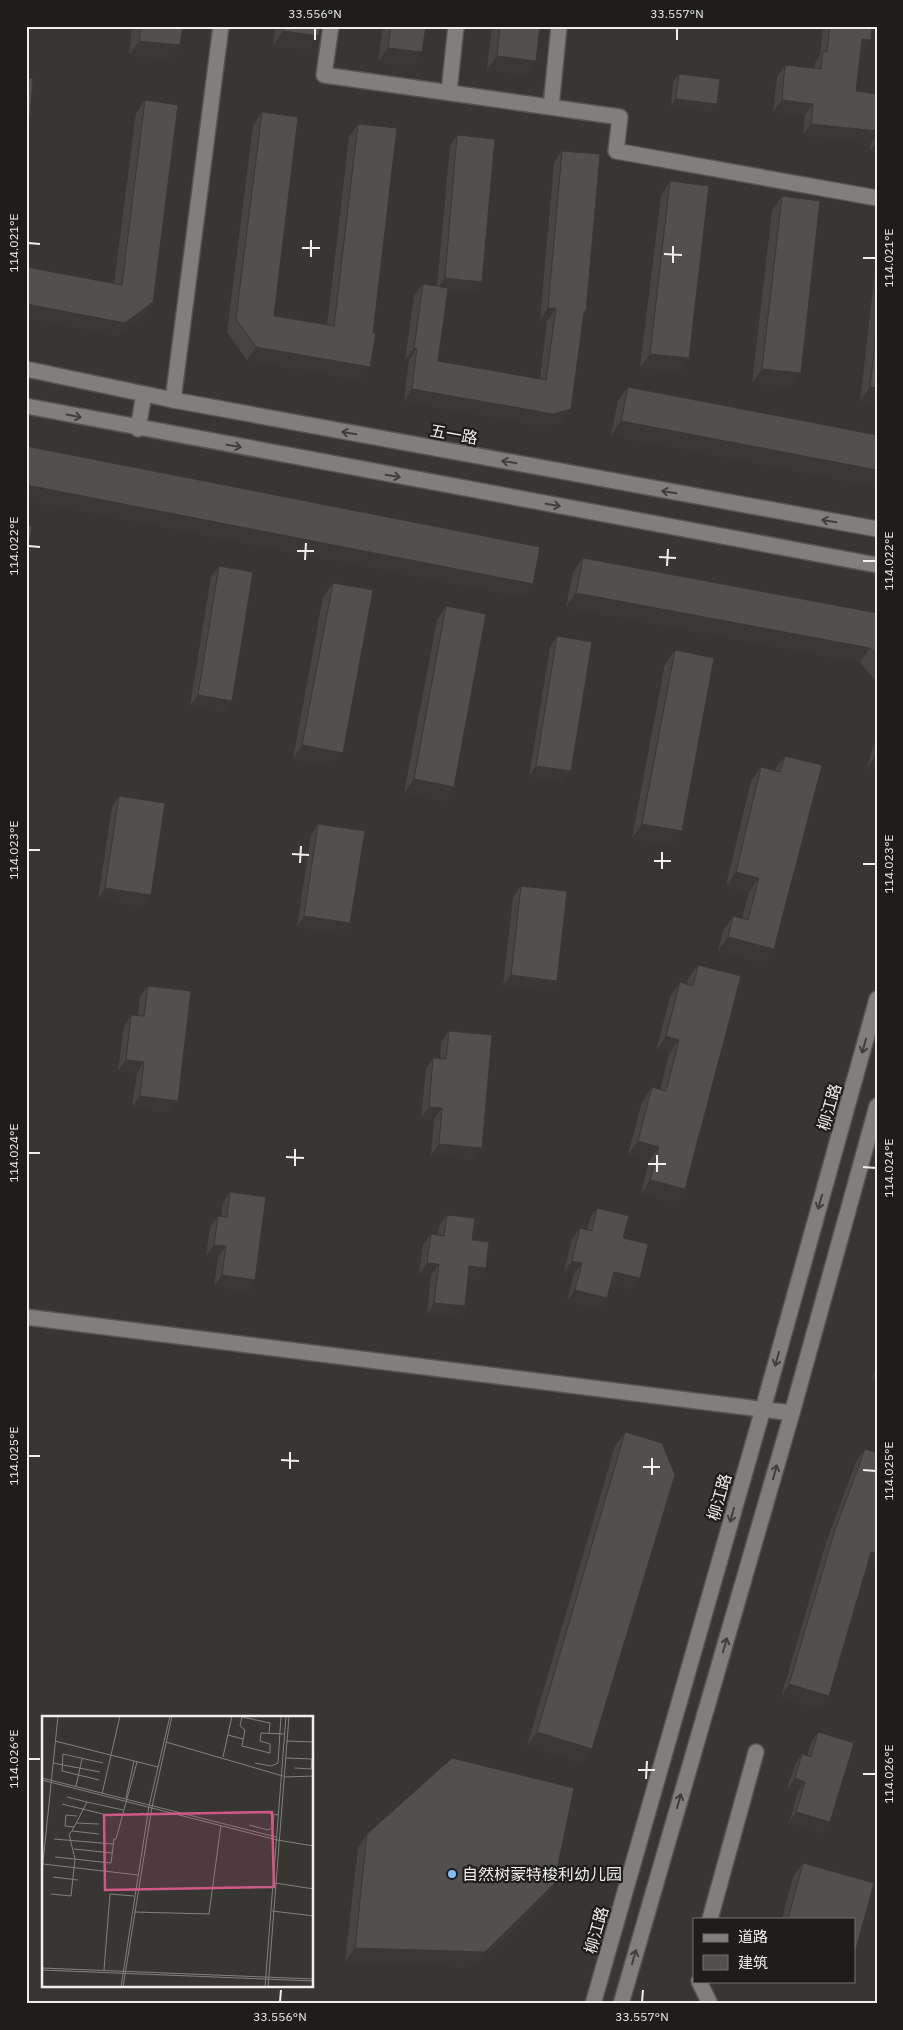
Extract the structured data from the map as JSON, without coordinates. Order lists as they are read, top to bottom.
{
  "streets": {
    "street": ["五一路", "柳江路"]
  },
  "places": ["自然树蒙特梭利幼儿园"],
  "legend": ["道路", "建筑"],
  "coordinates": [
    "33.556°N",
    "33.557°N",
    "114.021°E",
    "114.022°E",
    "114.023°E",
    "114.024°E",
    "114.025°E",
    "114.026°E"
  ]
}
